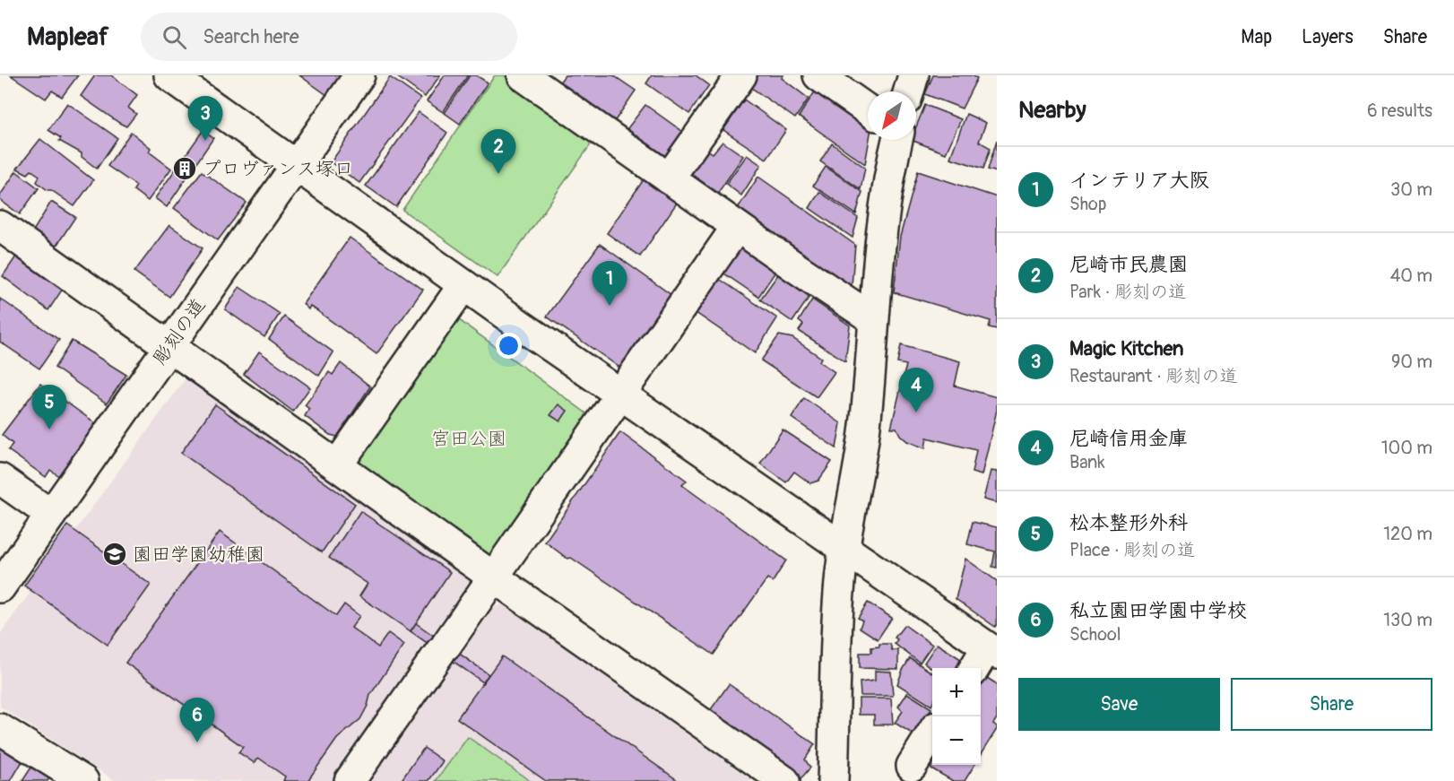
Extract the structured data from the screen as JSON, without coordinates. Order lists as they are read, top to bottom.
{
  "streets": {
    "street": ["彫刻の道"]
  },
  "parks": ["宮田公園"],
  "places": {
    "building": ["プロヴァンス塚口"],
    "school or university": ["園田学園幼稚園"]
  },
  "north": "bottom left",
  "page": {
    "header": "Mapleaf",
    "search": "Search here",
    "nav": ["Map", "Layers", "Share"],
    "heading": ["Nearby", "6 results"],
    "pins": [
      "3",
      "2",
      "1",
      "4",
      "5",
      "6"
    ],
    "list": [
      {
        "mark": "1",
        "name": "インテリア大阪",
        "note": "Shop",
        "value": "30 m"
      },
      {
        "mark": "2",
        "name": "尼崎市民農園",
        "note": "Park · 彫刻の道",
        "value": "40 m"
      },
      {
        "mark": "3",
        "name": "Magic Kitchen",
        "note": "Restaurant · 彫刻の道",
        "value": "90 m"
      },
      {
        "mark": "4",
        "name": "尼崎信用金庫",
        "note": "Bank",
        "value": "100 m"
      },
      {
        "mark": "5",
        "name": "松本整形外科",
        "note": "Place · 彫刻の道",
        "value": "120 m"
      },
      {
        "mark": "6",
        "name": "私立園田学園中学校",
        "note": "School",
        "value": "130 m"
      }
    ],
    "buttons": ["Save", "Share"],
    "map_buttons": ["+", "−"]
  }
}
